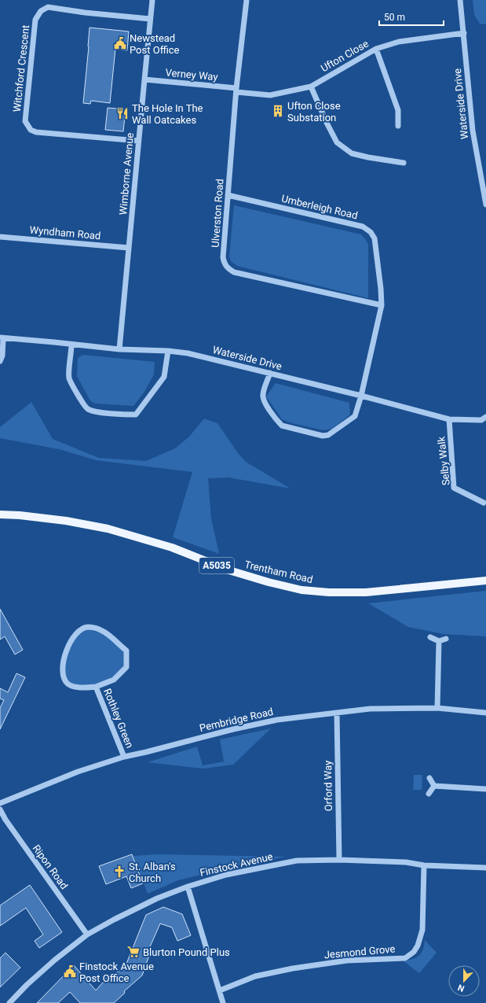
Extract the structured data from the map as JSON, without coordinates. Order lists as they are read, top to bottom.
{
  "streets": {
    "main road": ["A5035", "Trentham Road"],
    "street": [
      "Ufton Close",
      "Witchford Crescent",
      "Verney Way",
      "Waterside Drive",
      "Wimborne Avenue",
      "Umberleigh Road",
      "Ulverston Road",
      "Wyndham Road",
      "Selby Walk",
      "Rothley Green",
      "Pembridge Road",
      "Orford Way",
      "Finstock Avenue",
      "Ripon Road",
      "Jesmond Grove"
    ]
  },
  "crossings": [
    ["Ufton Close", "Verney Way"],
    ["Ufton Close", "Waterside Drive"],
    ["Ufton Close", "Ulverston Road"],
    ["Witchford Crescent", "Wimborne Avenue"],
    ["Verney Way", "Wimborne Avenue"],
    ["Verney Way", "Ulverston Road"],
    ["Waterside Drive", "Wimborne Avenue"],
    ["Waterside Drive", "Umberleigh Road"],
    ["Waterside Drive", "Selby Walk"],
    ["Wimborne Avenue", "Wyndham Road"],
    ["Umberleigh Road", "Ulverston Road"],
    ["Rothley Green", "Pembridge Road"],
    ["Pembridge Road", "Orford Way"],
    ["Orford Way", "Finstock Avenue"],
    ["Finstock Avenue", "Ripon Road"],
    ["Finstock Avenue", "Jesmond Grove"]
  ],
  "places": {
    "public building": ["Newstead Post Office", "Finstock Avenue Post Office"],
    "building": ["Ufton Close Substation"],
    "restaurant": ["The Hole In The Wall Oatcakes"],
    "church": ["St. Alban's Church"],
    "supermarket": ["Blurton Pound Plus"]
  },
  "scale_bar": "50 m",
  "north": "bottom"
}
